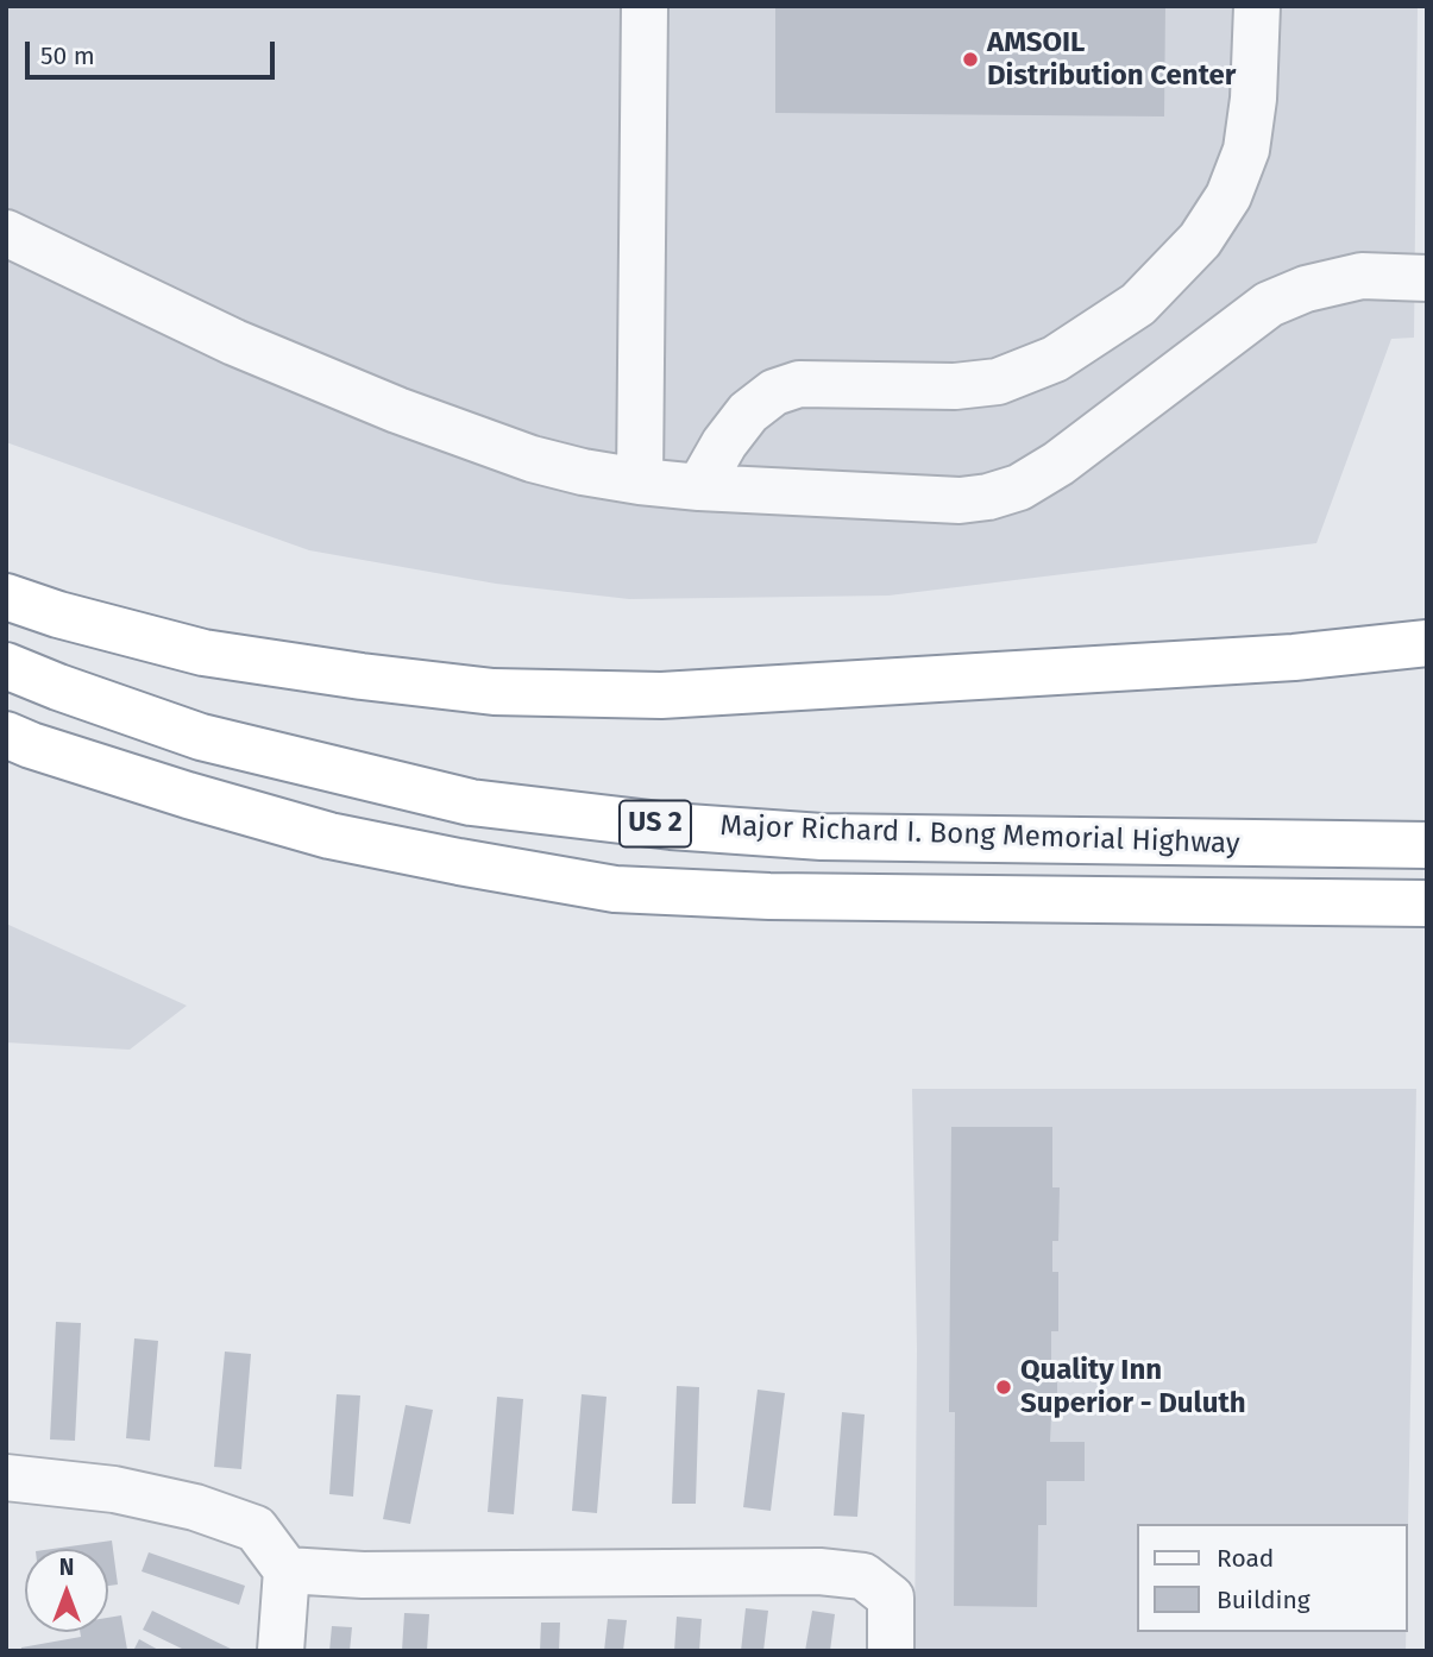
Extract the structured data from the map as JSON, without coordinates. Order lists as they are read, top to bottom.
{
  "streets": {
    "highway": ["US 2", "Major Richard I. Bong Memorial Highway"]
  },
  "places": ["AMSOIL Distribution Center", "Quality Inn Superior - Duluth"],
  "legend": ["Road", "Building"],
  "scale_bar": "50 m",
  "north": "top"
}
